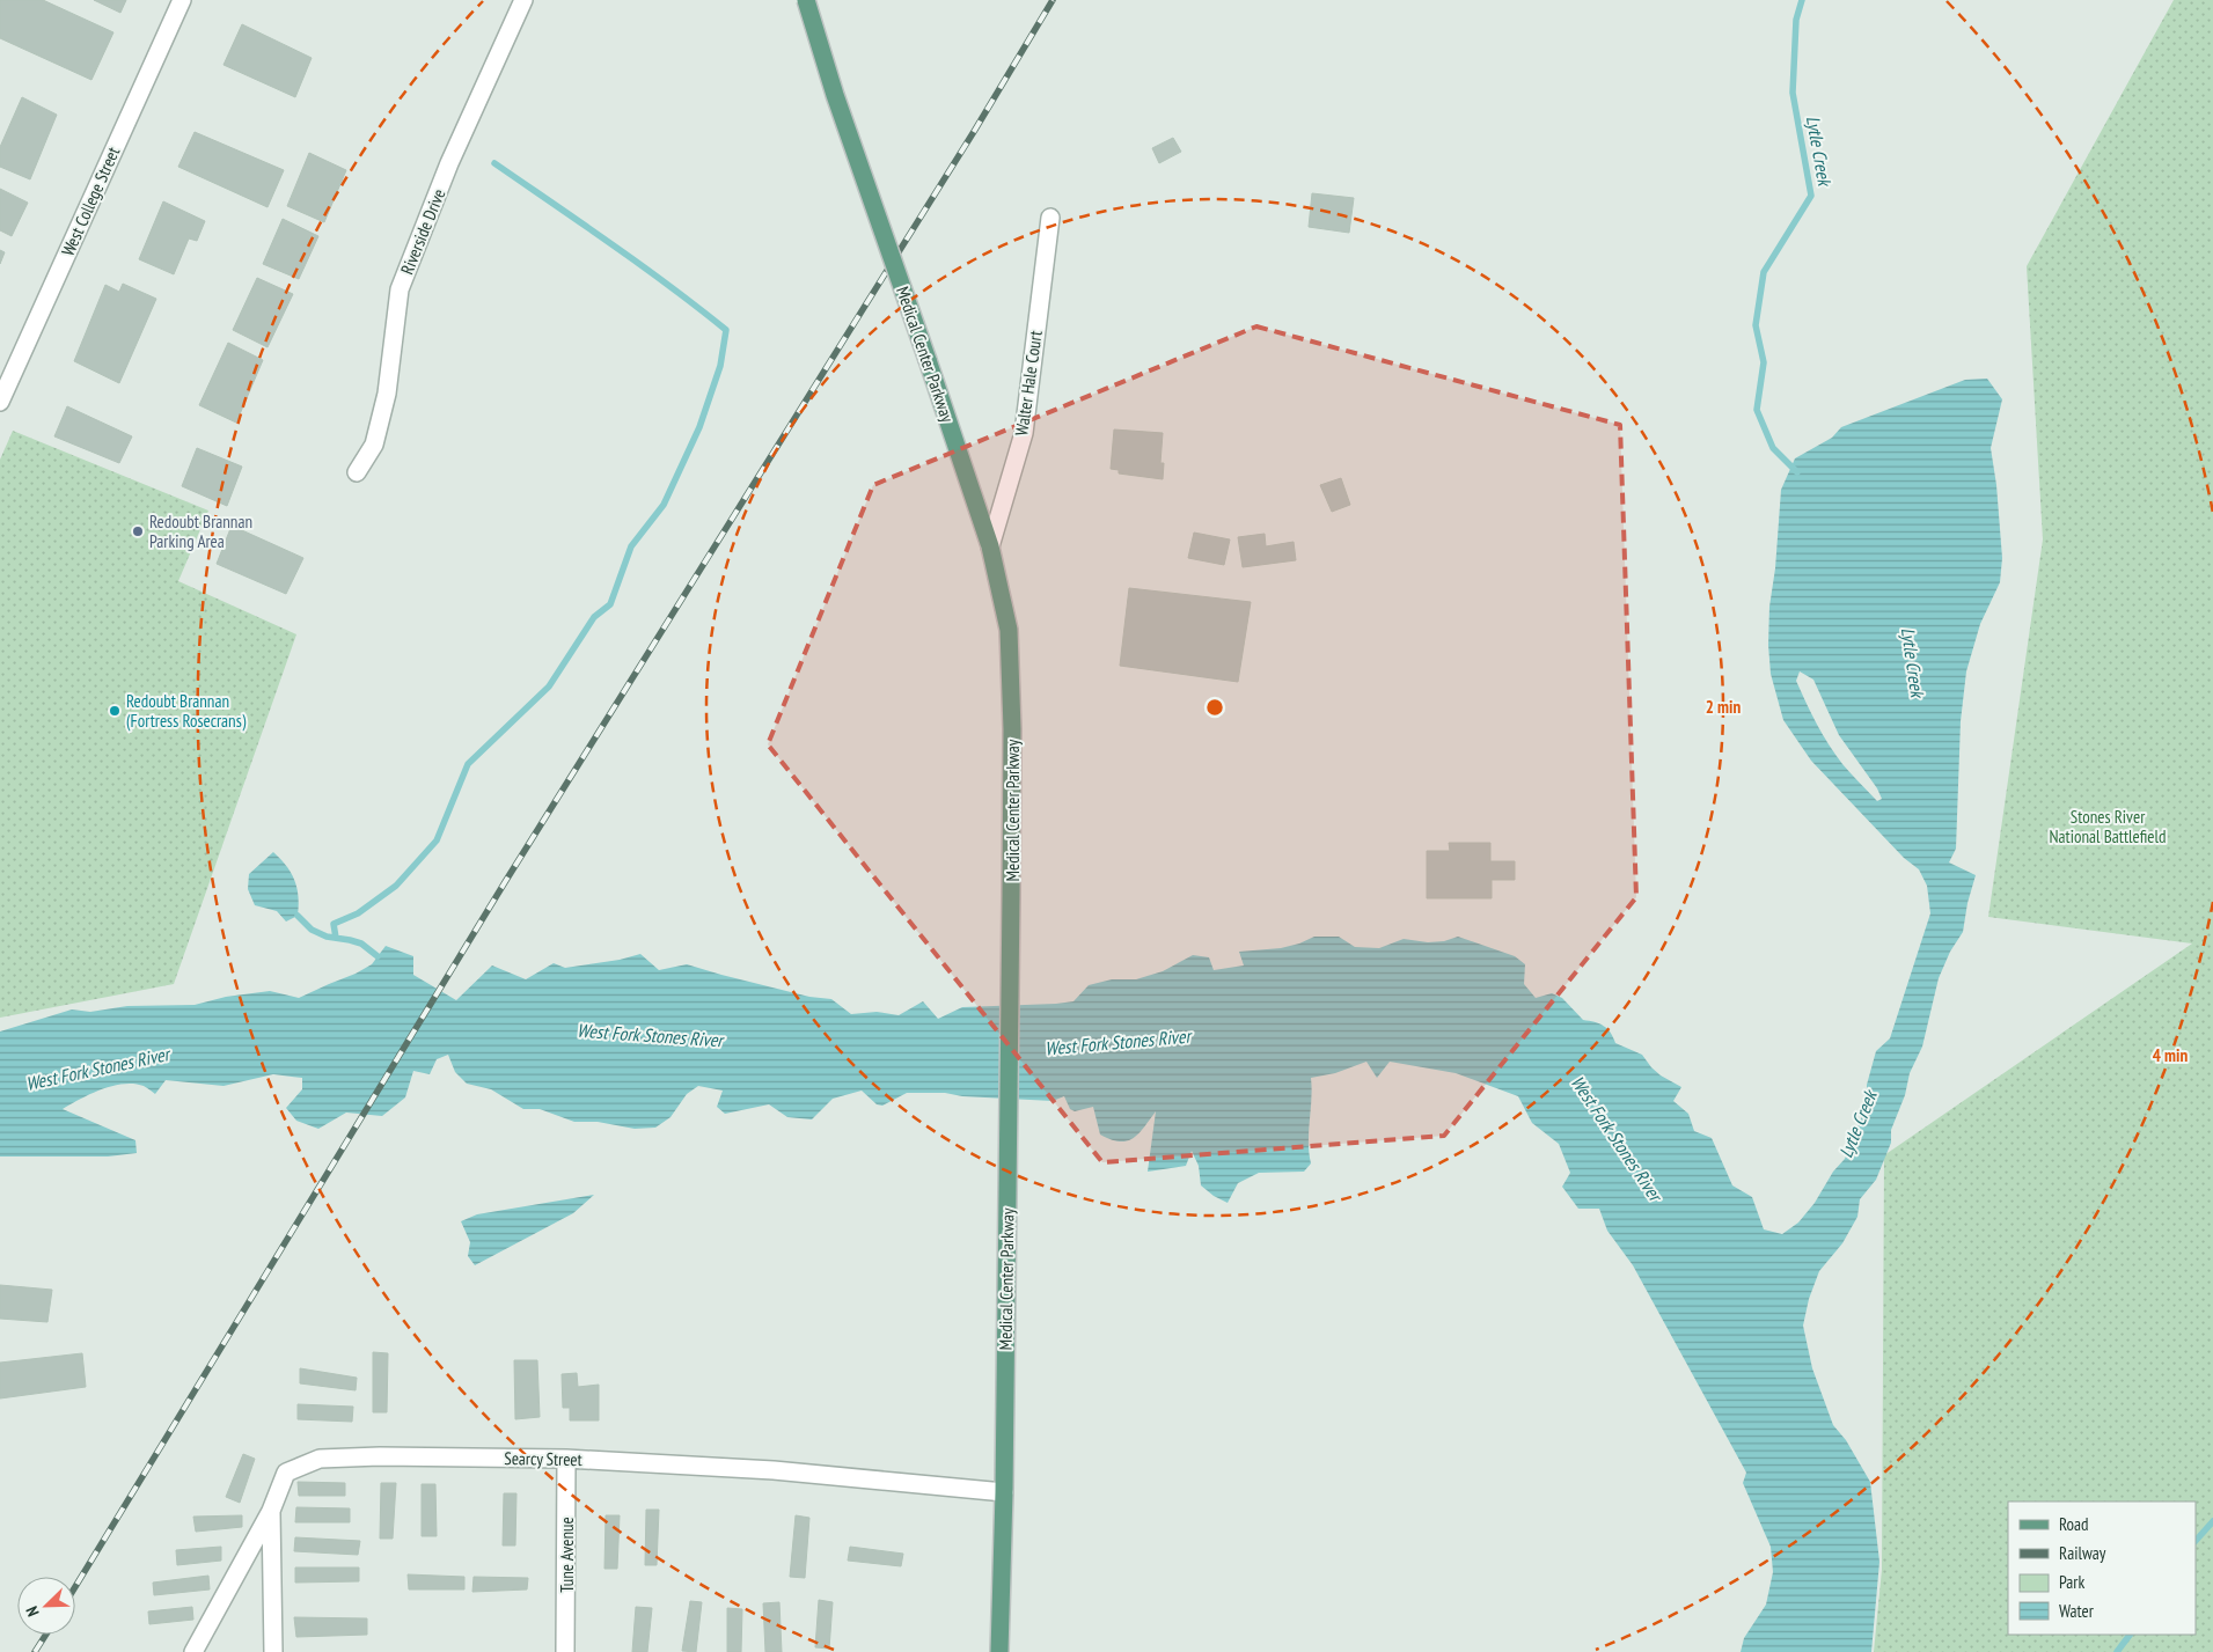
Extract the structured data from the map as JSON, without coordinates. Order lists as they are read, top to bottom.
{
  "streets": {
    "main road": ["Medical Center Parkway"],
    "street": [
      "West College Street",
      "Riverside Drive",
      "Walter Hale Court",
      "Searcy Street",
      "Tune Avenue"
    ]
  },
  "crossings": [
    ["Medical Center Parkway", "Walter Hale Court"],
    ["Medical Center Parkway", "Searcy Street"],
    ["Searcy Street", "Tune Avenue"]
  ],
  "water": ["Lytle Creek", "West Fork Stones River"],
  "parks": ["Stones River National Battlefield"],
  "places": ["Redoubt Brannan Parking Area", "Redoubt Brannan (Fortress Rosecrans)"],
  "legend": [
    "Road",
    "Railway",
    "Park",
    "Water"
  ],
  "north": "bottom left",
  "rings": ["2 min", "4 min"]
}
